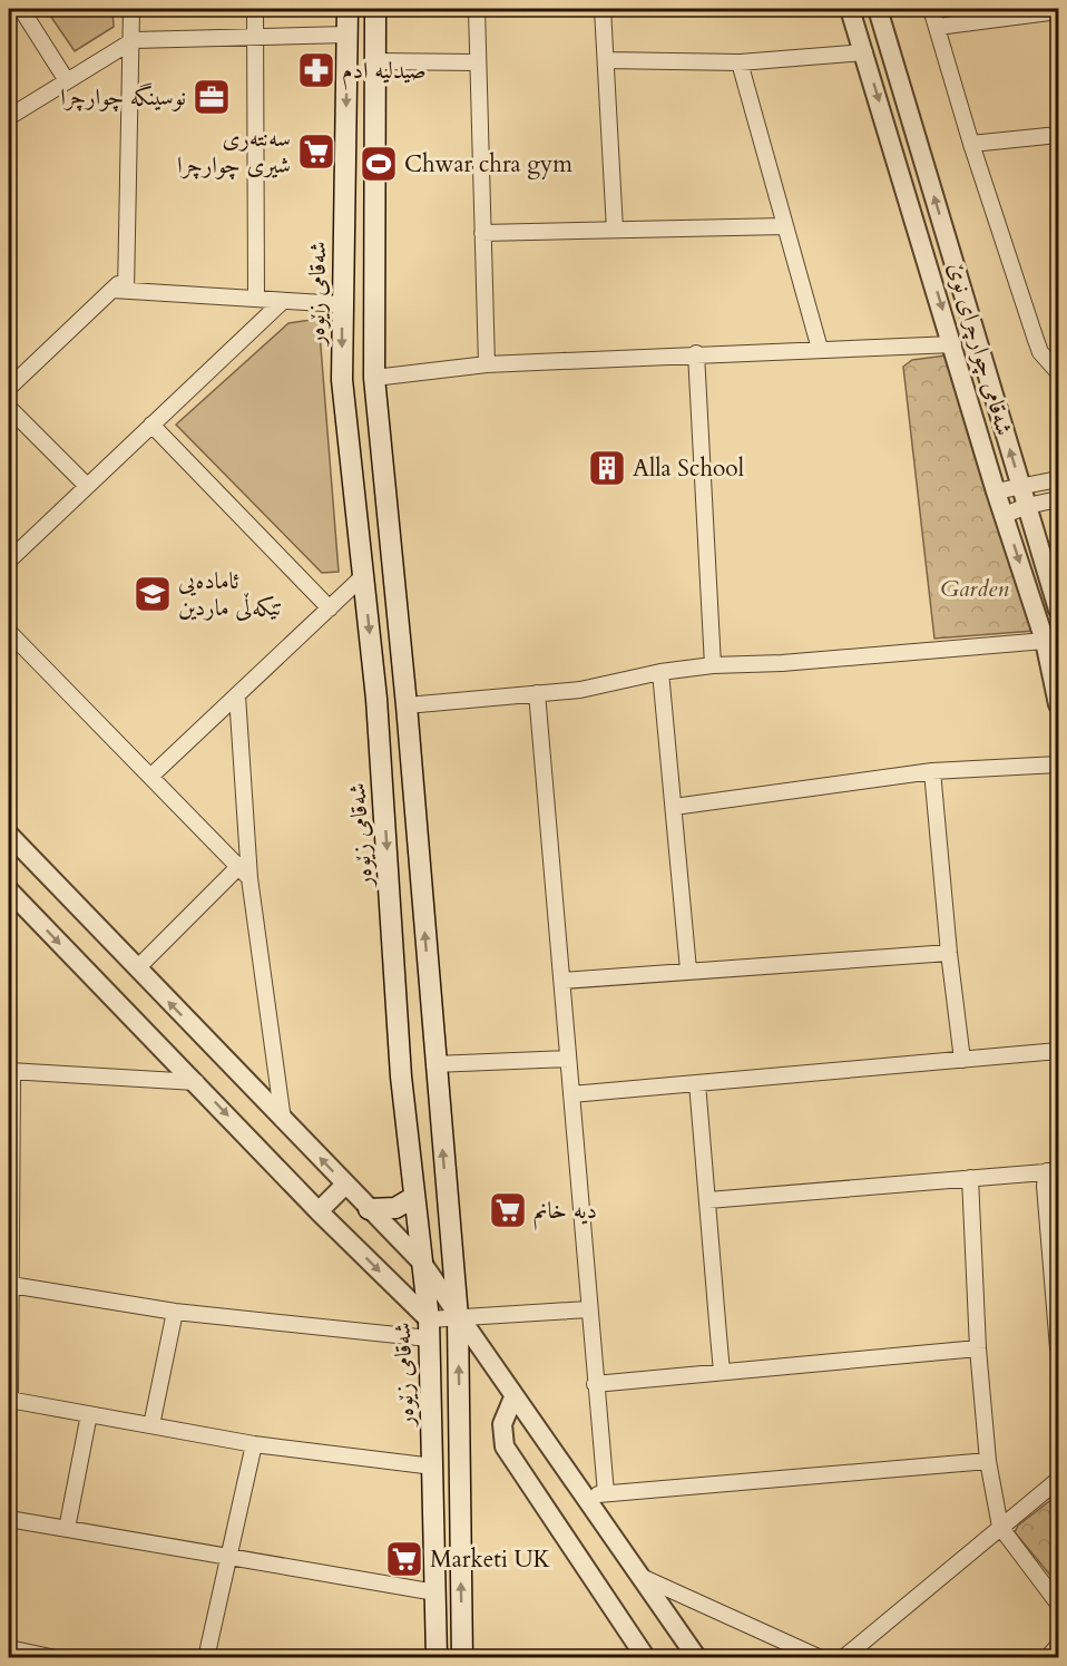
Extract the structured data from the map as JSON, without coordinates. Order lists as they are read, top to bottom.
{
  "streets": {
    "main road": ["شەقامی زێوەر"],
    "street": ["شەقامی چوارچرای نوێ"]
  },
  "parks": ["Garden"],
  "places": {
    "pharmacy": ["صیدلیە ادم"],
    "office": ["نوسینگە چوارچرا"],
    "supermarket": ["سەنتەری شیری چوارچرا", "دیە خانم", "Marketi UK"],
    "sports": ["Chwar chra gym"],
    "building": ["Alla School"],
    "school or university": ["ئامادەیی تێکەڵی ماردین"]
  }
}
